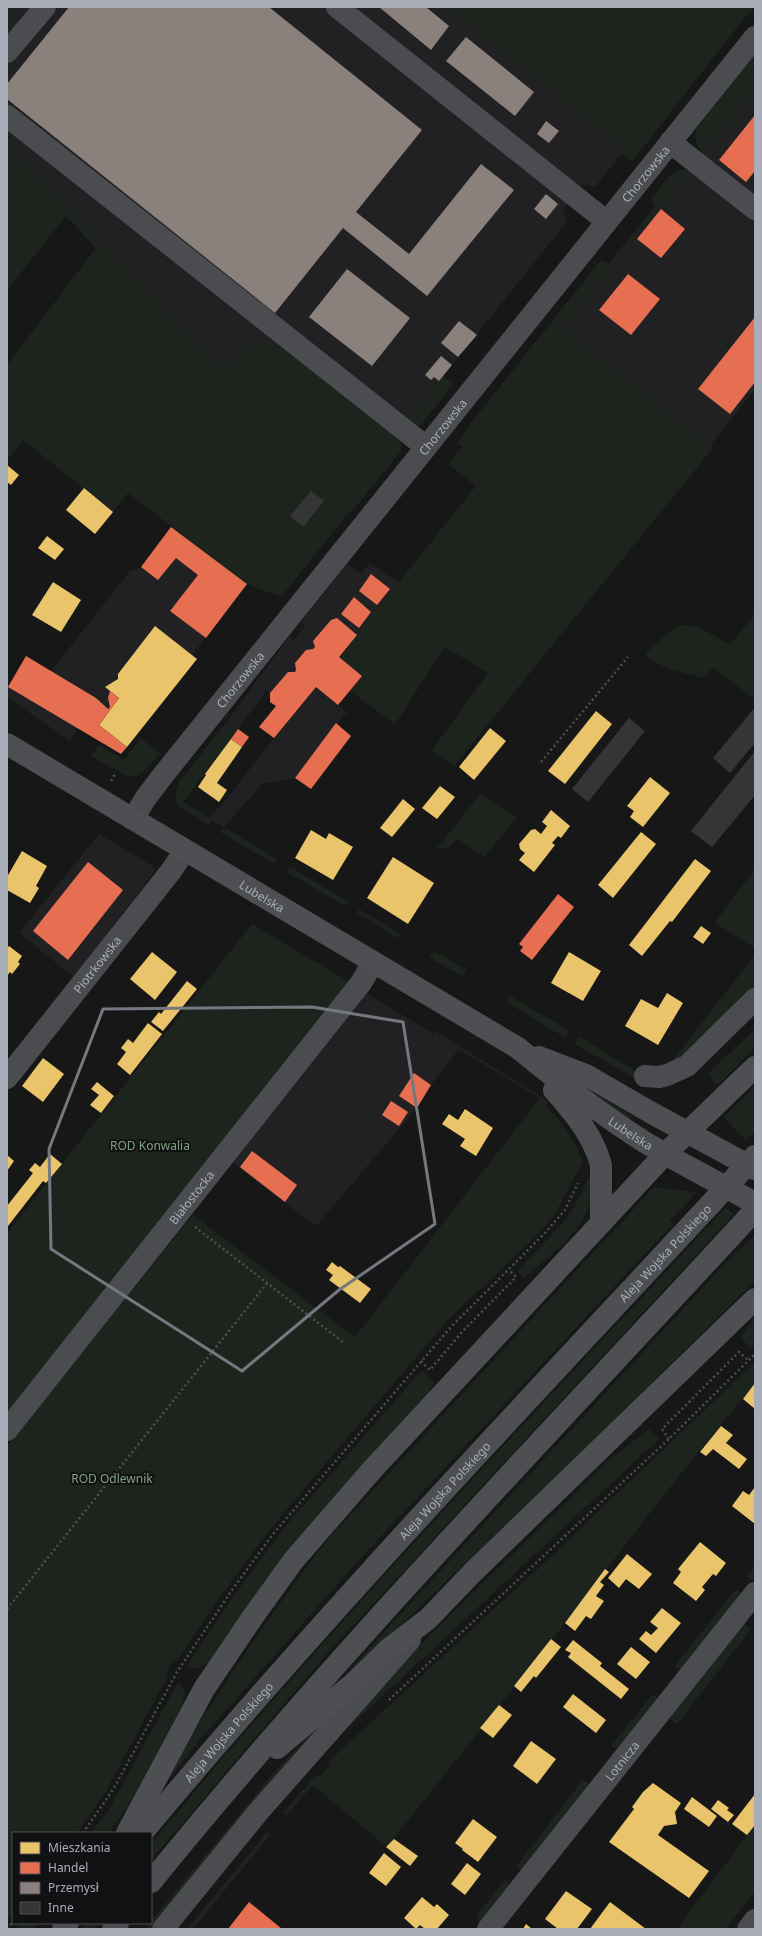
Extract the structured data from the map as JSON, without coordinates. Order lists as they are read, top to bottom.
{
  "streets": {
    "main road": ["Lubelska", "Aleja Wojska Polskiego"],
    "street": [
      "Chorzowska",
      "Piotrkowska",
      "Białostocka",
      "Lotnicza"
    ]
  },
  "crossings": [
    ["Chorzowska", "Lubelska"],
    ["Lubelska", "Piotrkowska"],
    ["Lubelska", "Białostocka"]
  ],
  "parks": ["ROD Konwalia", "ROD Odlewnik"],
  "legend": [
    "Mieszkania",
    "Handel",
    "Przemysł",
    "Inne"
  ]
}
